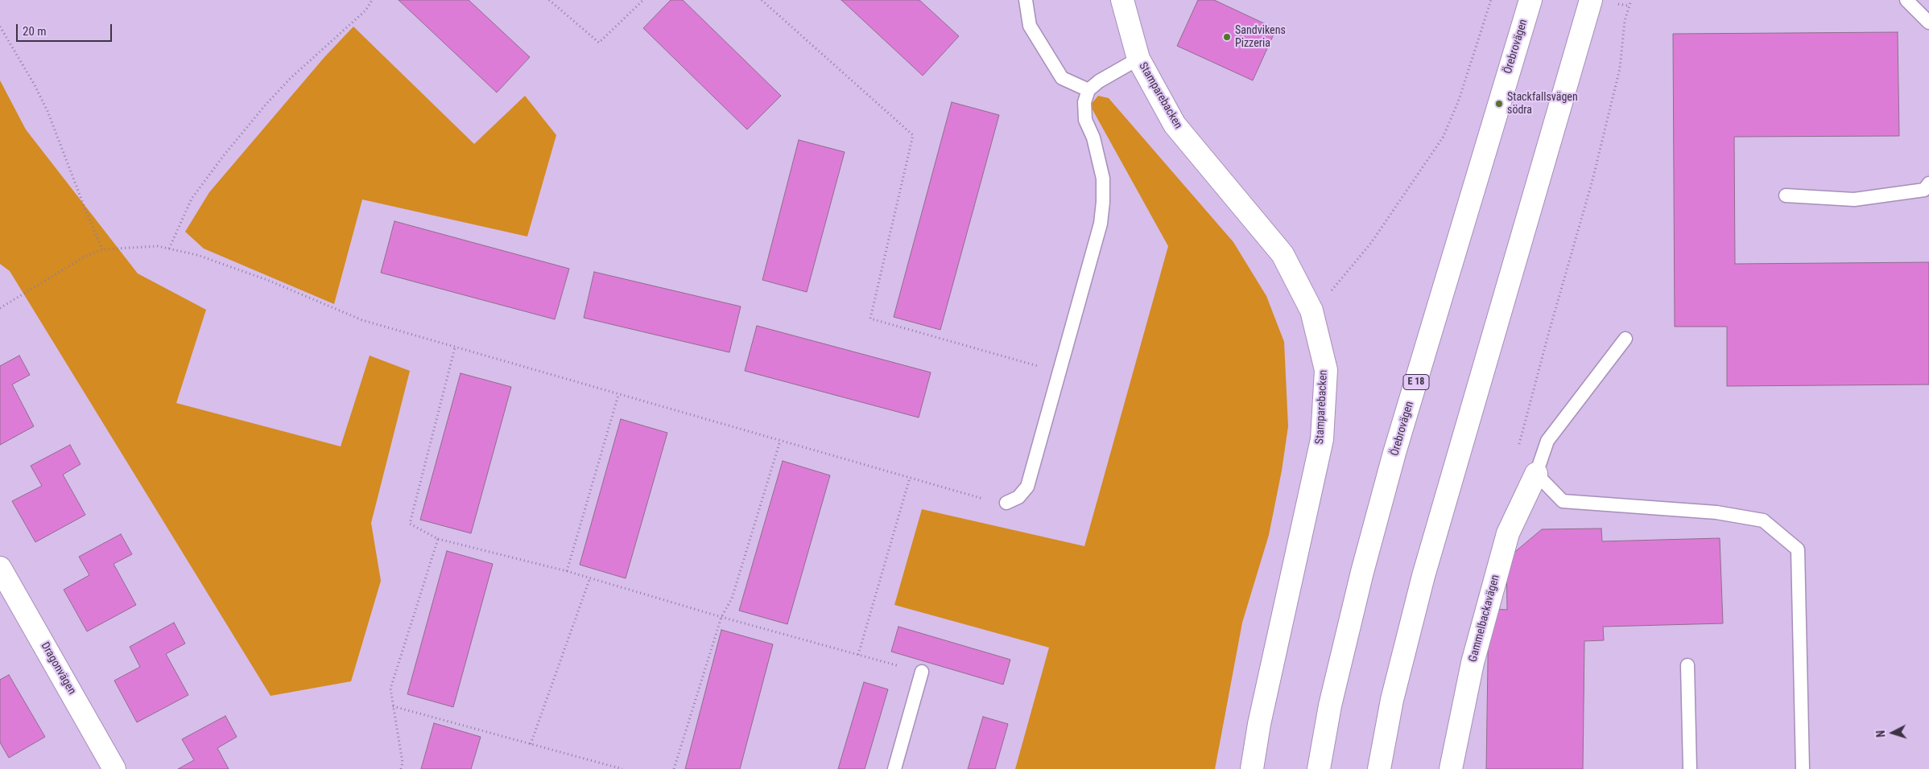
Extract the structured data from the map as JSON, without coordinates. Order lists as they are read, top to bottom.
{
  "streets": {
    "main road": [
      "Örebrovägen",
      "Stamparebacken",
      "E 18",
      "Gammelbackavägen",
      "Dragonvägen"
    ]
  },
  "places": ["Sandvikens Pizzeria", "Stackfallsvägen södra"],
  "scale_bar": "20 m",
  "north": "left"
}
